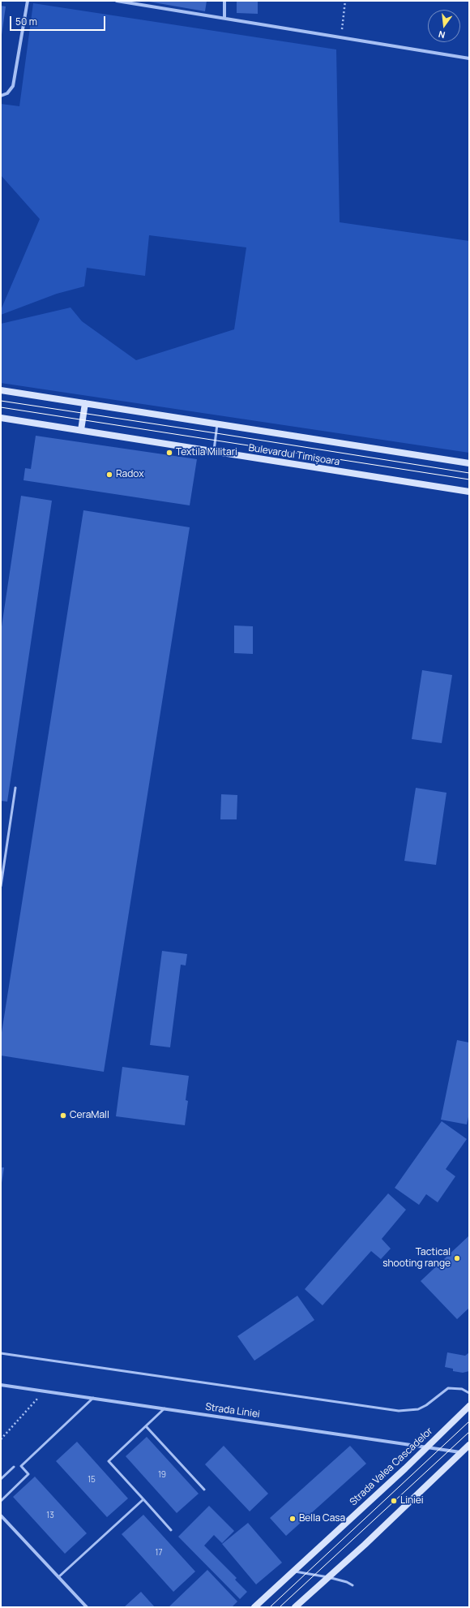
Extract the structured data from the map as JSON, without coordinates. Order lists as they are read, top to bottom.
{
  "streets": {
    "main road": ["Bulevardul Timișoara", "Strada Valea Cascadelor"],
    "street": ["Strada Liniei"]
  },
  "crossings": [
    ["Strada Liniei", "Strada Valea Cascadelor"]
  ],
  "places": [
    "Textila Militari",
    "Radox",
    "CeraMall",
    "Tactical shooting range",
    "Liniei",
    "Bella Casa"
  ],
  "house_numbers": [
    "19",
    "15",
    "13",
    "17"
  ],
  "scale_bar": "50 m",
  "north": "bottom"
}
